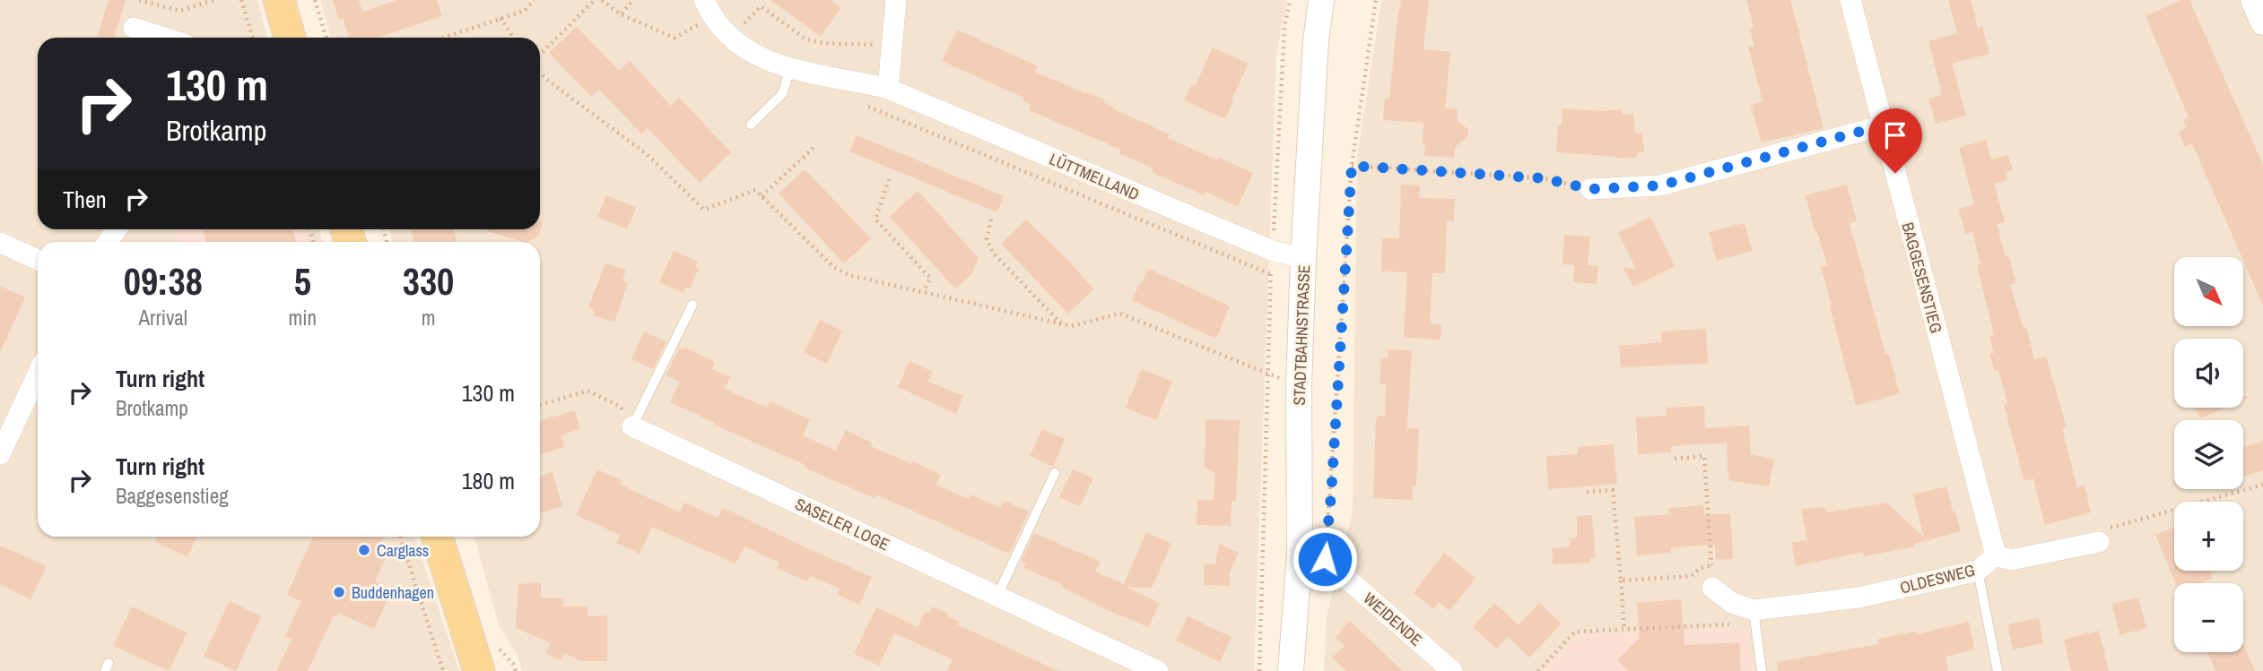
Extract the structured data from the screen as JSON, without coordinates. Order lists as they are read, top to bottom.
{
  "streets": {
    "street": [
      "LÜTTMELLAND",
      "BAGGESENSTIEG",
      "STADTBAHNSTRASSE",
      "SASELER LOGE",
      "OLDESWEG",
      "WEIDENDE"
    ]
  },
  "crossings": [
    ["LÜTTMELLAND", "STADTBAHNSTRASSE"],
    ["BAGGESENSTIEG", "OLDESWEG"]
  ],
  "places": ["Carglass", "Buddenhagen"],
  "north": "bottom right",
  "page": {
    "turn": ["130 m", "Brotkamp"],
    "then": "Then",
    "eta": [
      "09:38",
      "Arrival",
      "5",
      "min",
      "330",
      "m"
    ],
    "map_buttons": ["+", "−"],
    "list": [
      {
        "name": "Turn right",
        "note": "Brotkamp",
        "value": "130 m"
      },
      {
        "name": "Turn right",
        "note": "Baggesenstieg",
        "value": "180 m"
      }
    ]
  }
}
